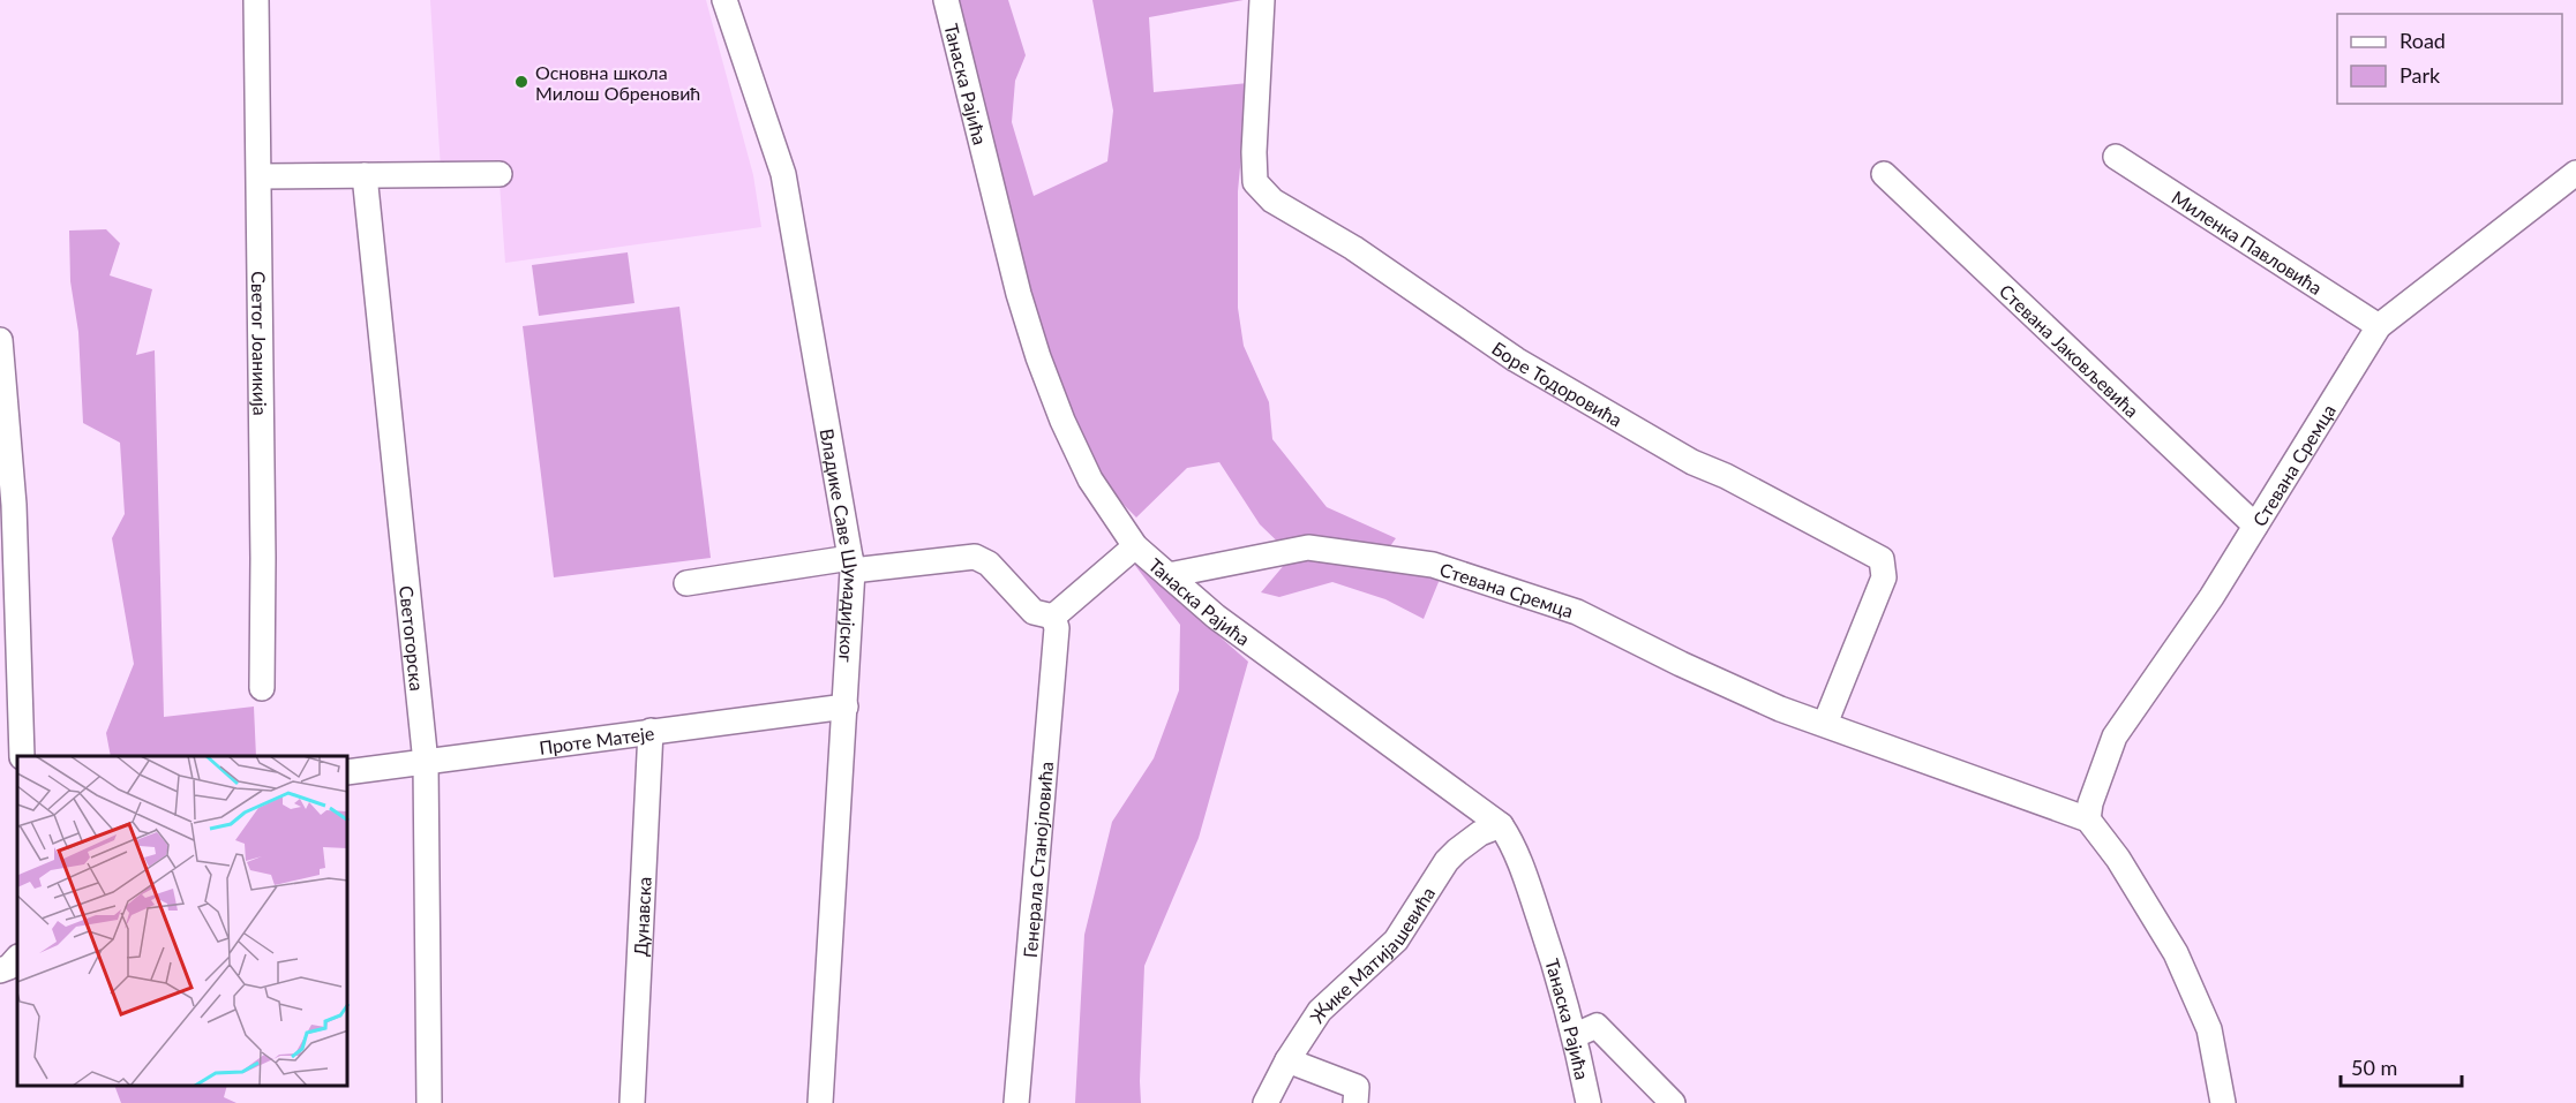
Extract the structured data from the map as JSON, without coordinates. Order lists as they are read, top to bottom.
{
  "streets": {
    "street": [
      "Танаска Рајића",
      "Миленка Павловића",
      "Светог Јоаникија",
      "Стевана Јаковљевића",
      "Боре Тодоровића",
      "Стевана Сремца",
      "Владике Саве Шумадијског",
      "Светогорска",
      "Проте Матеје",
      "Генерала Станојловића",
      "Дунавска",
      "Жике Матијашевића"
    ]
  },
  "crossings": [
    ["Танаска Рајића", "Стевана Сремца"],
    ["Танаска Рајића", "Жике Матијашевића"],
    ["Миленка Павловића", "Стевана Сремца"],
    ["Стевана Јаковљевића", "Стевана Сремца"],
    ["Боре Тодоровића", "Стевана Сремца"],
    ["Владике Саве Шумадијског", "Проте Матеје"],
    ["Светогорска", "Проте Матеје"],
    ["Проте Матеје", "Дунавска"]
  ],
  "places": ["Основна школа Милош Обреновић"],
  "legend": ["Road", "Park"],
  "scale_bar": "50 m"
}
